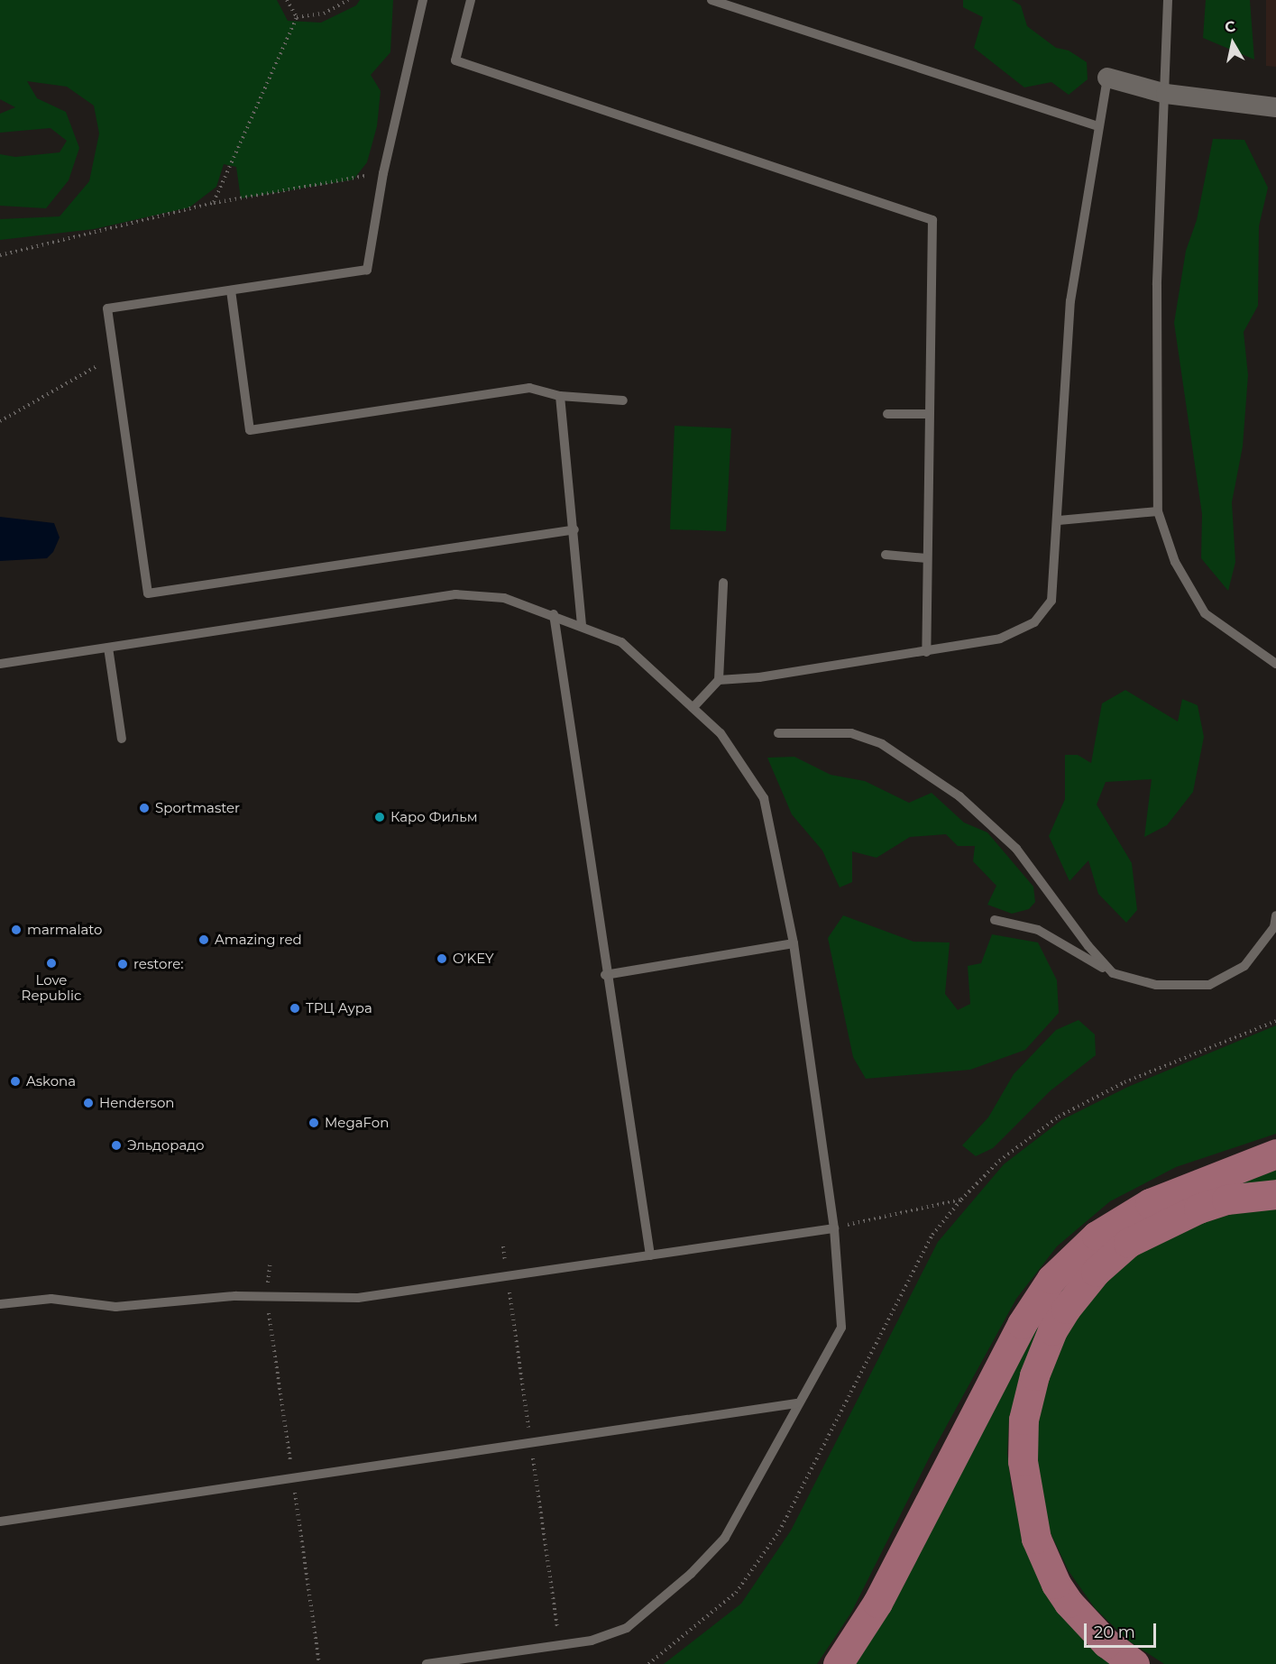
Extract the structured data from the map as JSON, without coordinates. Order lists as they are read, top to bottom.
{
  "places": [
    "Sportmaster",
    "Каро Фильм",
    "marmalato",
    "Amazing red",
    "O’KEY",
    "Love Republic",
    "restore:",
    "ТРЦ Аура",
    "Askona",
    "Henderson",
    "MegaFon",
    "Эльдорадо"
  ],
  "scale_bar": "20 m",
  "north": "top"
}
